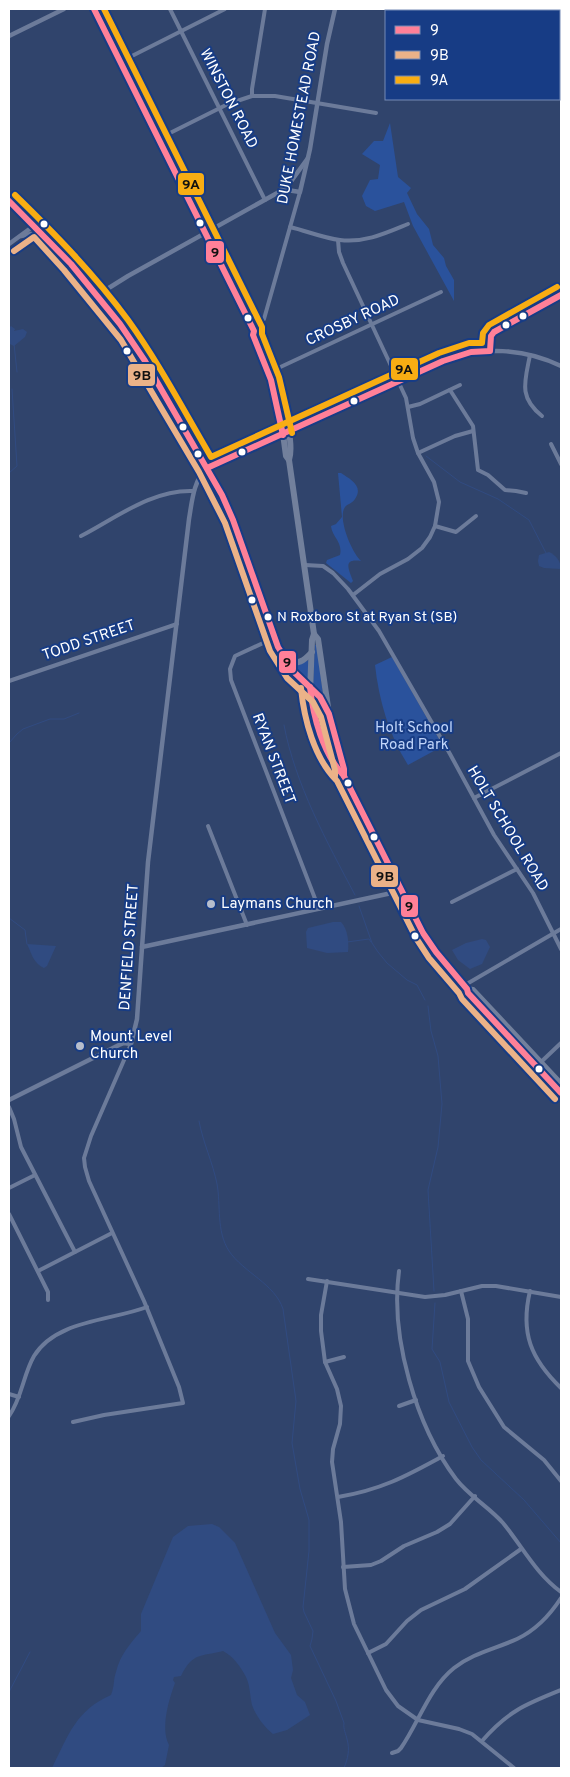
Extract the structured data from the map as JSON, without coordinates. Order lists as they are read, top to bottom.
{
  "streets": {
    "street": [
      "WINSTON ROAD",
      "DUKE HOMESTEAD ROAD",
      "CROSBY ROAD",
      "TODD STREET",
      "RYAN STREET",
      "HOLT SCHOOL ROAD",
      "DENFIELD STREET"
    ]
  },
  "crossings": [
    ["TODD STREET", "DENFIELD STREET"]
  ],
  "parks": ["Holt School Road Park"],
  "places": ["N Roxboro St at Ryan St (SB)", "Laymans Church", "Mount Level Church"],
  "lines": ["transit line 9", "transit line 9A", "transit line 9B"],
  "legend": ["9", "9B", "9A"]
}
